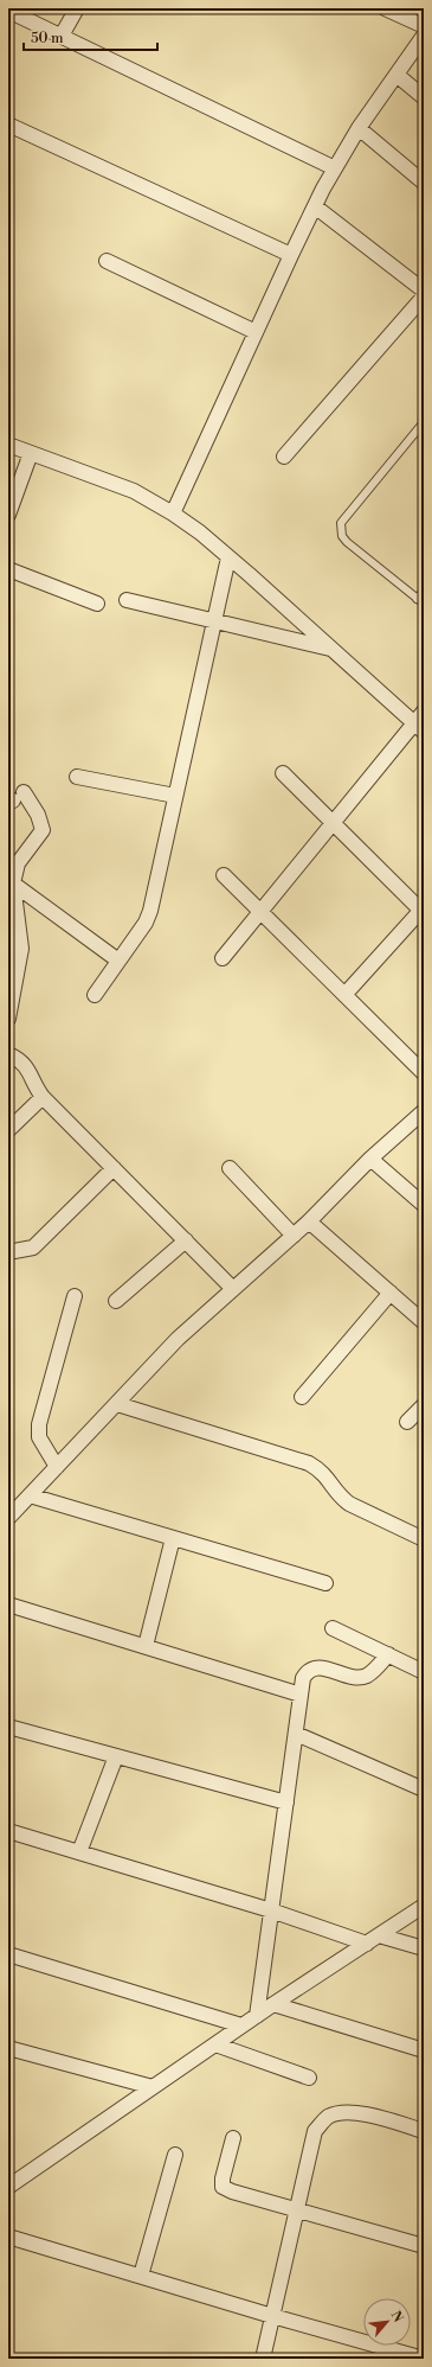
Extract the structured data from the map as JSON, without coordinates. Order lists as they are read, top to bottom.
{
  "scale_bar": "50 m",
  "north": "top right"
}
